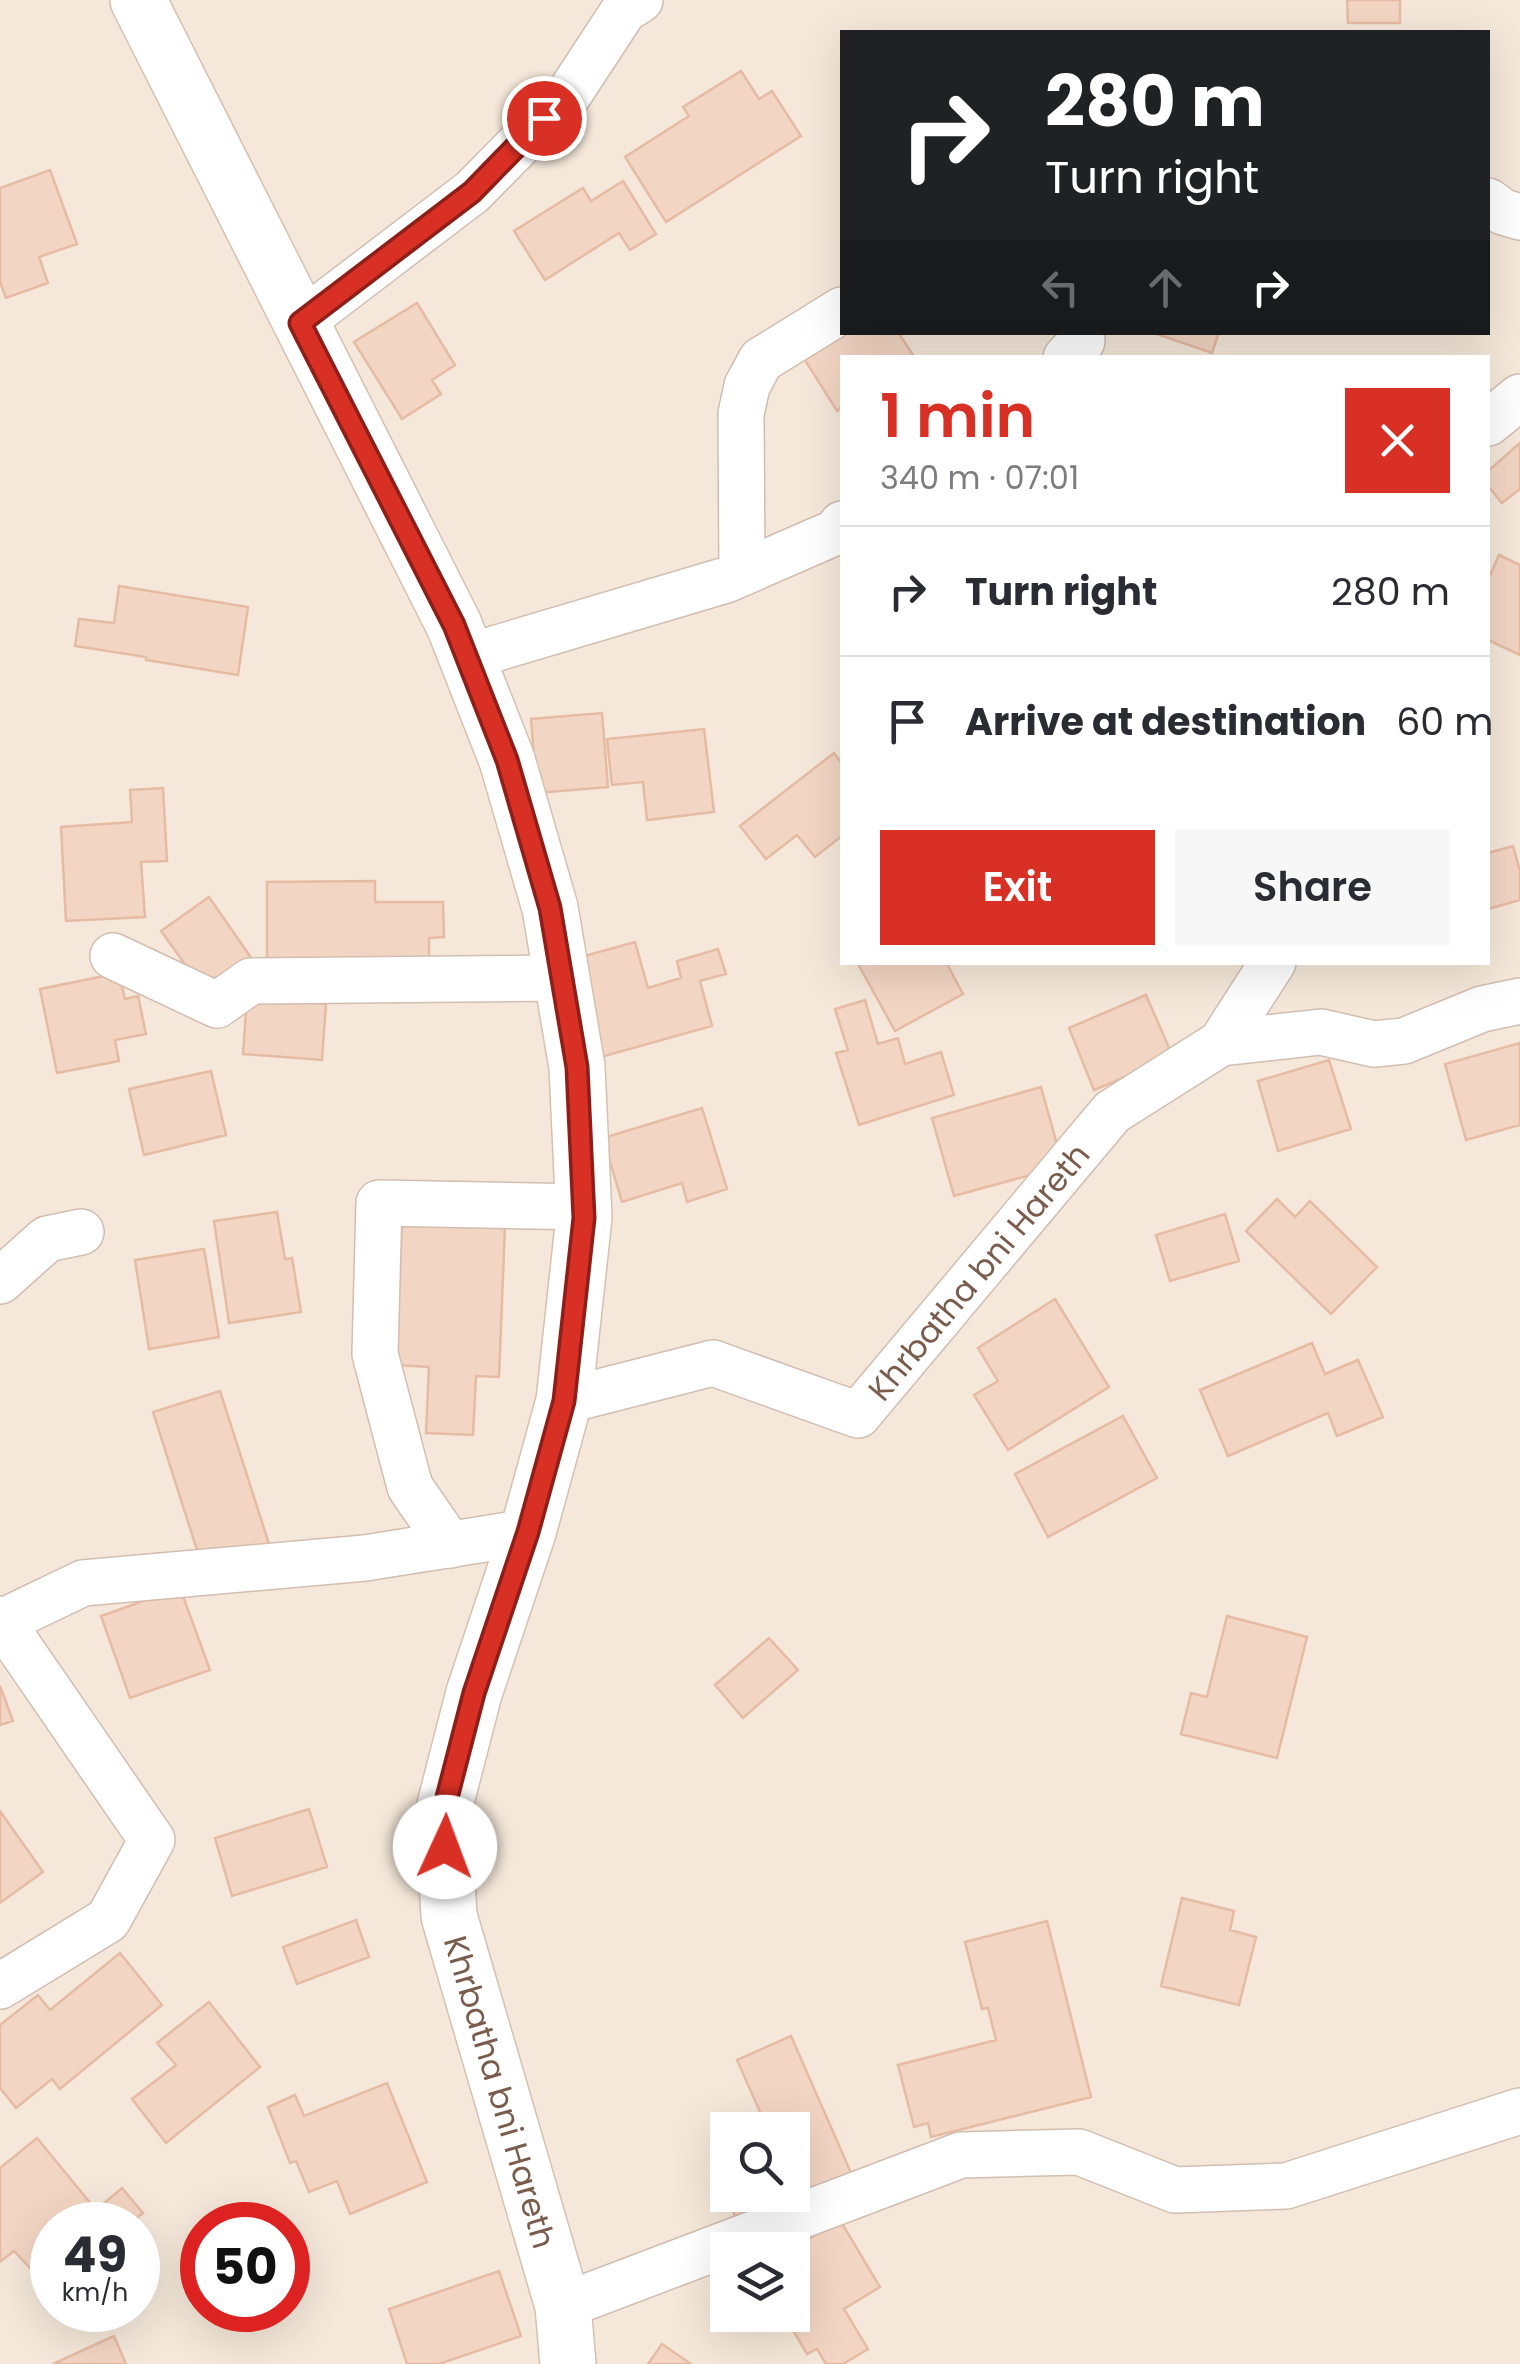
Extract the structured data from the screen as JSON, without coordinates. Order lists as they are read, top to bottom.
{
  "streets": {
    "main road": ["Khrbatha bni Hareth"]
  },
  "page": {
    "turn": ["280 m", "Turn right"],
    "heading": ["1 min", "340 m · 07:01"],
    "list": [
      {
        "name": "Turn right",
        "value": "280 m"
      },
      {
        "name": "Arrive at destination",
        "value": "60 m"
      }
    ],
    "buttons": ["Exit", "Share"],
    "speed": "49 km/h",
    "limit": "50"
  }
}
